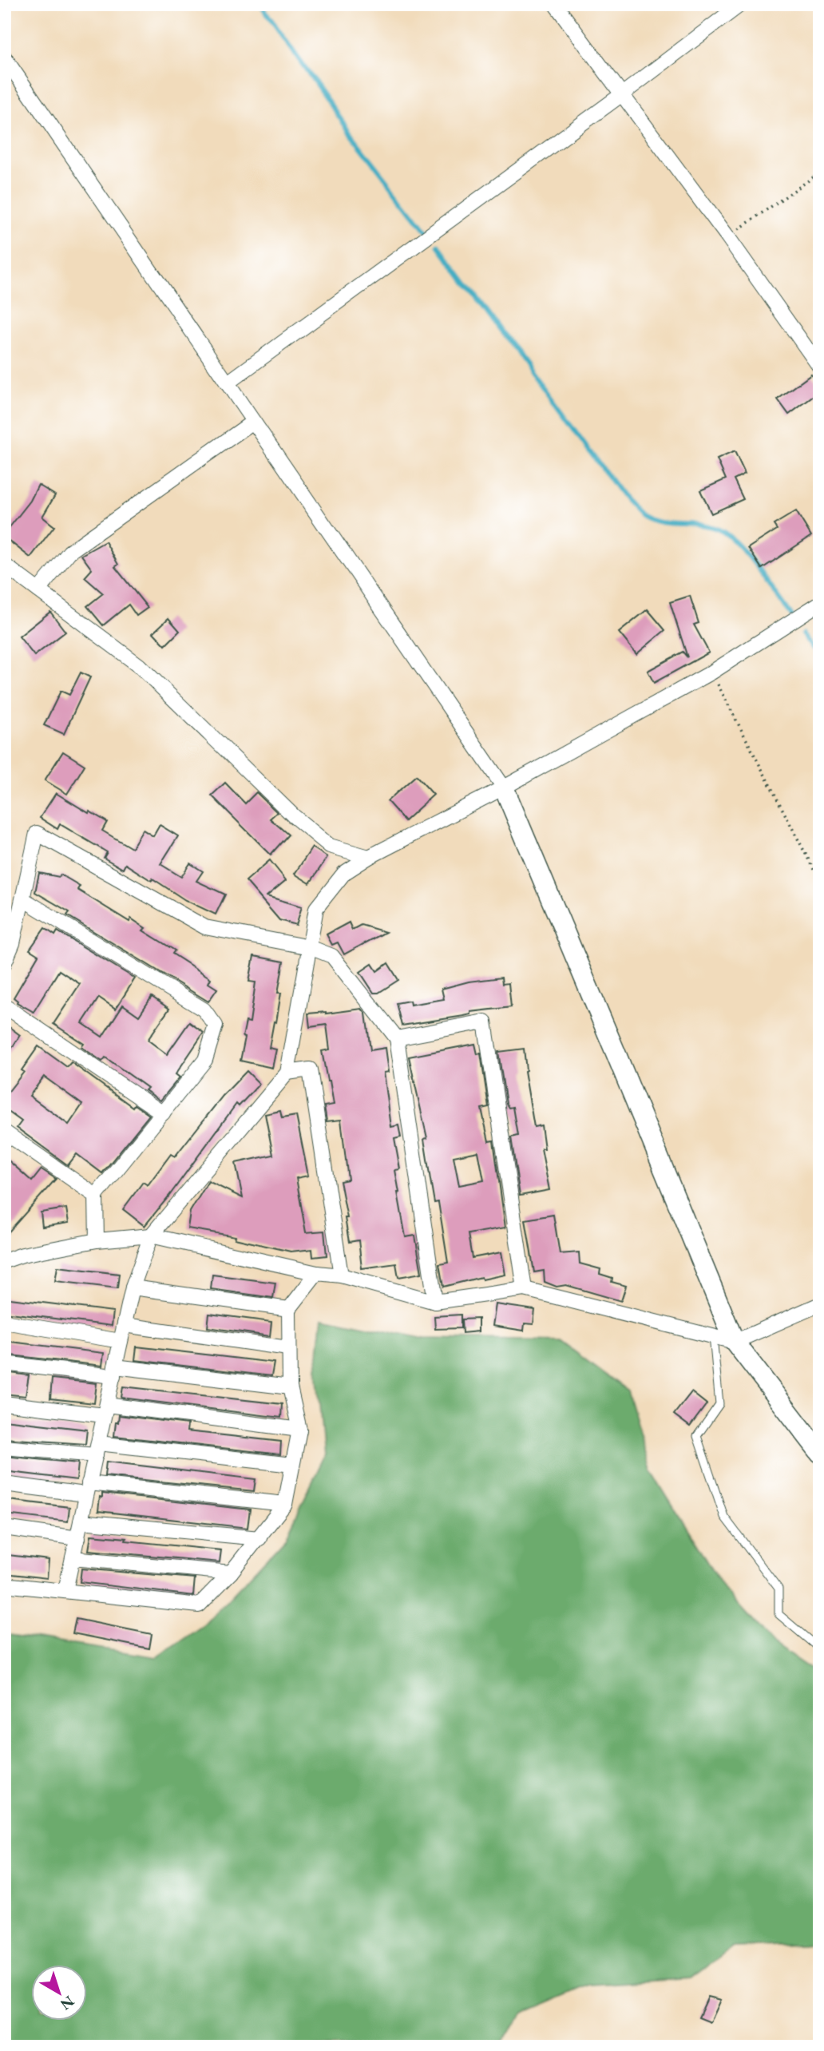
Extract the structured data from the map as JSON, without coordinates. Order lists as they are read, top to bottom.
{
  "north": "bottom right"
}
